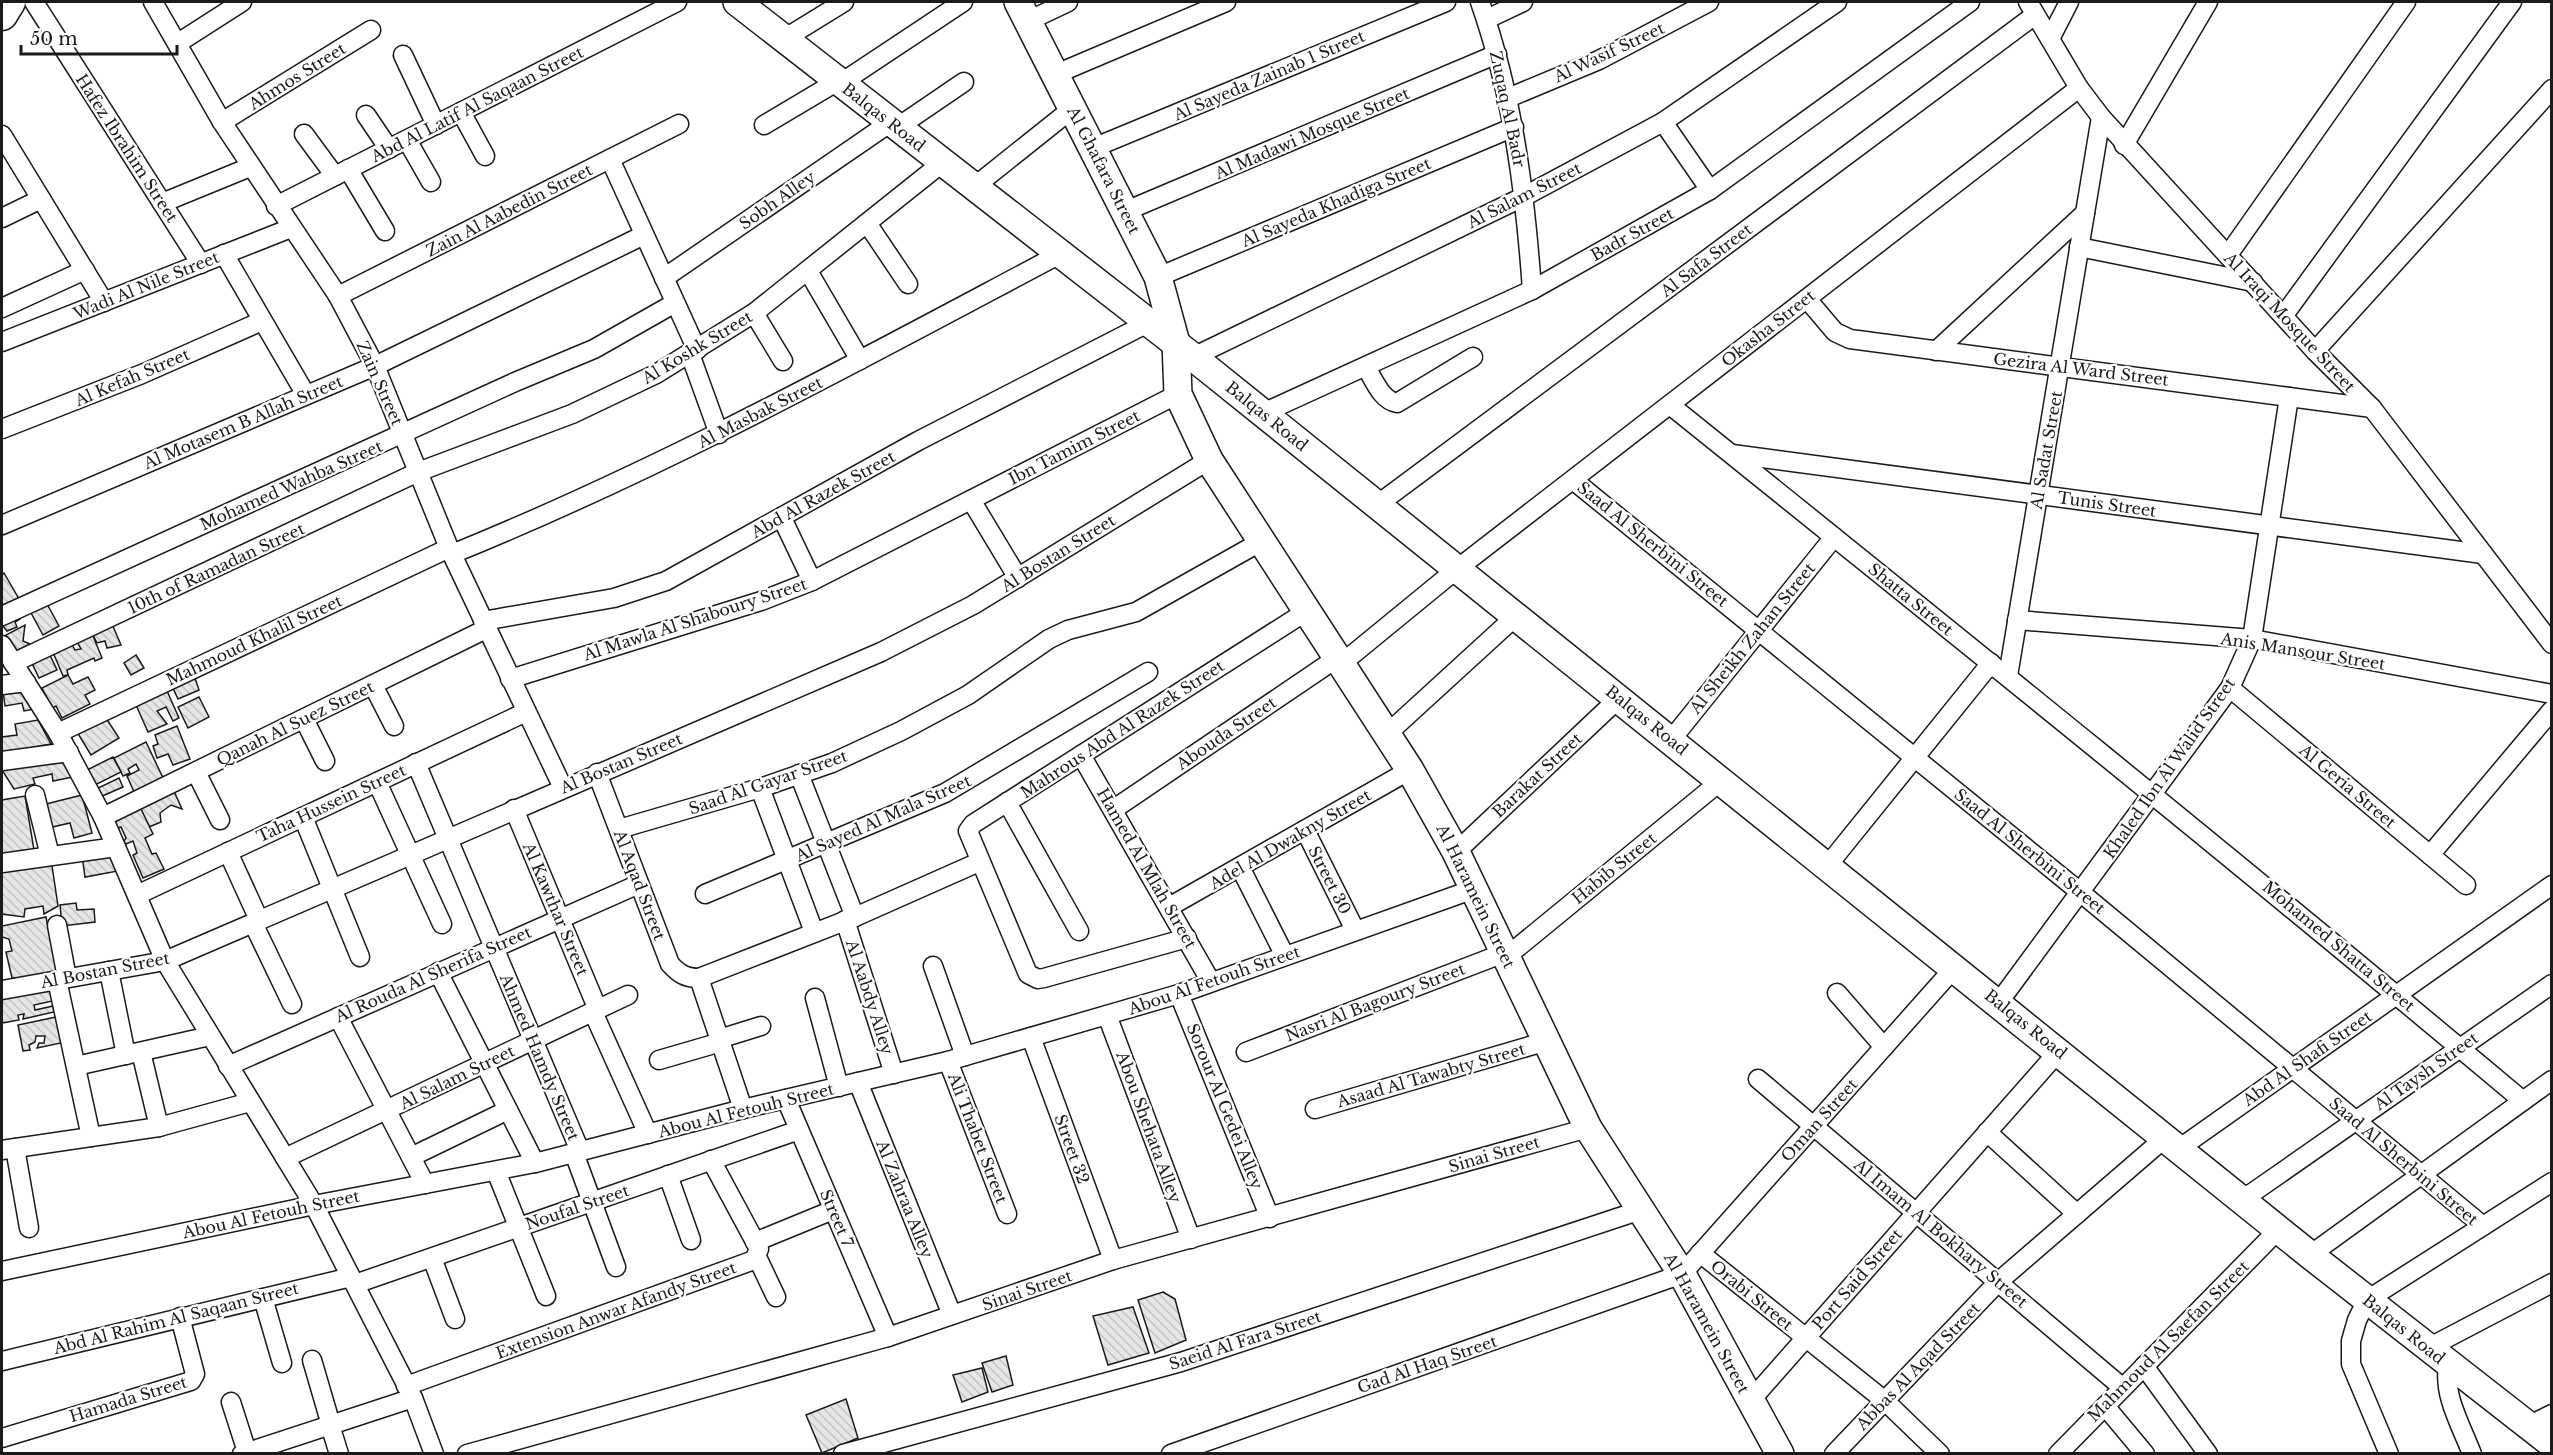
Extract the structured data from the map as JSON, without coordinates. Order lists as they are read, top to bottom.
{
  "streets": {
    "main road": ["Balqas Road", "Al Ghafara Street", "Al Haramein Street"],
    "street": [
      "Al Wasif Street",
      "Al Sayeda Zainab 1 Street",
      "Ahmos Street",
      "Abd Al Latif Al Saqaan Street",
      "Zuqaq Al Badr",
      "Al Madawi Mosque Street",
      "Hafez Ibrahim Street",
      "Al Salam Street",
      "Sobh Alley",
      "Al Sayeda Khadiga Street",
      "Zain Al Aabedin Street",
      "Badr Street",
      "Al Safa Street",
      "Wadi Al Nile Street",
      "Al Iraqi Mosque Street",
      "Okasha Street",
      "Al Koshk Street",
      "Gezira Al Ward Street",
      "Al Kefah Street",
      "Zain Street",
      "Al Masbak Street",
      "Al Motasem B Allah Street",
      "Ibn Tamim Street",
      "Al Sadat Street",
      "Mohamed Wahba Street",
      "Abd Al Razek Street",
      "Tunis Street",
      "Saad Al Sherbini Street",
      "Al Bostan Street",
      "10th of Ramadan Street",
      "Shatta Street",
      "Al Mawla Al Shaboury Street",
      "Al Sheikh Zahan Street",
      "Mahmoud Khalil Street",
      "Anis Mansour Street",
      "Qanah Al Suez Street",
      "Mahrous Abd Al Razek Street",
      "Abouda Street",
      "Khaled Ibn Al Walid Street",
      "Barakat Street",
      "Saad Al Gayar Street",
      "Al Geria Street",
      "Taha Hussein Street",
      "Al Sayed Al Mala Street",
      "Adel Al Dwakny Street",
      "Hamed Al Mlah Street",
      "Habib Street",
      "Street 30",
      "Al Aqad Street",
      "Al Kawthar Street",
      "Mohamed Shatta Street",
      "Al Rouda Al Sherifa Street",
      "Abou Al Fetouh Street",
      "Al Aabdy Alley",
      "Nasri Al Bagoury Street",
      "Ahmed Hamdy Street",
      "Abd Al Shafi Street",
      "Al Taysh Street",
      "Asaad Al Tawabty Street",
      "Sorour Al Gedei Alley",
      "Oman Street",
      "Abou Shehata Alley",
      "Ali Thabet Street",
      "Street 32",
      "Sinai Street",
      "Al Zahraa Alley",
      "Noufal Street",
      "Street 7",
      "Al Imam Al Bokhary Street",
      "Port Said Street",
      "Orabi Street",
      "Extension Anwar Afandy Street",
      "Abd Al Rahim Al Saqaan Street",
      "Saeid Al Fara Street",
      "Mahmoud Al Saefan Street",
      "Gad Al Haq Street",
      "Abbas Al Aqad Street",
      "Hamada Street"
    ]
  },
  "crossings": [
    ["Al Wasif Street", "Zuqaq Al Badr"],
    ["Al Sayeda Zainab 1 Street", "Al Ghafara Street"],
    ["Ahmos Street", "Zain Street"],
    ["Abd Al Latif Al Saqaan Street", "Zain Street"],
    ["Zuqaq Al Badr", "Al Madawi Mosque Street"],
    ["Zuqaq Al Badr", "Al Salam Street"],
    ["Zuqaq Al Badr", "Al Sayeda Khadiga Street"],
    ["Zuqaq Al Badr", "Badr Street"],
    ["Balqas Road", "Al Ghafara Street"],
    ["Balqas Road", "Al Salam Street"],
    ["Balqas Road", "Sobh Alley"],
    ["Balqas Road", "Badr Street"],
    ["Balqas Road", "Al Safa Street"],
    ["Balqas Road", "Okasha Street"],
    ["Balqas Road", "Al Koshk Street"],
    ["Balqas Road", "Al Masbak Street"],
    ["Balqas Road", "Abd Al Razek Street"],
    ["Balqas Road", "Al Sheikh Zahan Street"],
    ["Balqas Road", "Abouda Street"],
    ["Balqas Road", "Khaled Ibn Al Walid Street"],
    ["Balqas Road", "Barakat Street"],
    ["Balqas Road", "Habib Street"],
    ["Balqas Road", "Al Haramein Street"],
    ["Balqas Road", "Abd Al Shafi Street"],
    ["Balqas Road", "Al Taysh Street"],
    ["Balqas Road", "Oman Street"],
    ["Balqas Road", "Port Said Street"],
    ["Balqas Road", "Mahmoud Al Saefan Street"],
    ["Balqas Road", "Abbas Al Aqad Street"],
    ["Al Madawi Mosque Street", "Al Ghafara Street"],
    ["Hafez Ibrahim Street", "Wadi Al Nile Street"],
    ["Al Ghafara Street", "Al Salam Street"],
    ["Al Ghafara Street", "Al Sayeda Khadiga Street"],
    ["Al Ghafara Street", "Al Haramein Street"],
    ["Al Salam Street", "Al Haramein Street"],
    ["Al Salam Street", "Al Kawthar Street"],
    ["Al Salam Street", "Ahmed Hamdy Street"],
    ["Zain Al Aabedin Street", "Zain Street"],
    ["Al Safa Street", "Al Iraqi Mosque Street"],
    ["Wadi Al Nile Street", "Zain Street"],
    ["Al Iraqi Mosque Street", "Okasha Street"],
    ["Al Iraqi Mosque Street", "Gezira Al Ward Street"],
    ["Al Iraqi Mosque Street", "Al Sadat Street"],
    ["Al Iraqi Mosque Street", "Tunis Street"],
    ["Okasha Street", "Gezira Al Ward Street"],
    ["Okasha Street", "Saad Al Sherbini Street"],
    ["Okasha Street", "Shatta Street"],
    ["Okasha Street", "Abouda Street"],
    ["Al Koshk Street", "Zain Street"],
    ["Al Koshk Street", "10th of Ramadan Street"],
    ["Gezira Al Ward Street", "Al Sadat Street"],
    ["Gezira Al Ward Street", "Khaled Ibn Al Walid Street"],
    ["Zain Street", "Al Masbak Street"],
    ["Zain Street", "Al Motasem B Allah Street"],
    ["Zain Street", "Mohamed Wahba Street"],
    ["Zain Street", "Abd Al Razek Street"],
    ["Zain Street", "Al Bostan Street"],
    ["Zain Street", "10th of Ramadan Street"],
    ["Zain Street", "Al Mawla Al Shaboury Street"],
    ["Zain Street", "Mahmoud Khalil Street"],
    ["Zain Street", "Qanah Al Suez Street"],
    ["Zain Street", "Taha Hussein Street"],
    ["Al Masbak Street", "Mahmoud Khalil Street"],
    ["Ibn Tamim Street", "Al Mawla Al Shaboury Street"],
    ["Ibn Tamim Street", "Al Haramein Street"],
    ["Al Sadat Street", "Tunis Street"],
    ["Al Sadat Street", "Shatta Street"],
    ["Al Sadat Street", "Anis Mansour Street"],
    ["Abd Al Razek Street", "Qanah Al Suez Street"],
    ["Tunis Street", "Shatta Street"],
    ["Tunis Street", "Khaled Ibn Al Walid Street"],
    ["Saad Al Sherbini Street", "Al Sheikh Zahan Street"],
    ["Saad Al Sherbini Street", "Khaled Ibn Al Walid Street"],
    ["Saad Al Sherbini Street", "Abd Al Shafi Street"],
    ["Saad Al Sherbini Street", "Al Taysh Street"],
    ["Al Bostan Street", "Al Aqad Street"],
    ["Al Bostan Street", "Al Haramein Street"],
    ["Al Bostan Street", "Al Kawthar Street"],
    ["Al Bostan Street", "Ahmed Hamdy Street"],
    ["Shatta Street", "Al Sheikh Zahan Street"],
    ["Shatta Street", "Khaled Ibn Al Walid Street"],
    ["Shatta Street", "Mohamed Shatta Street"],
    ["Anis Mansour Street", "Khaled Ibn Al Walid Street"],
    ["Mahrous Abd Al Razek Street", "Hamed Al Mlah Street"],
    ["Mahrous Abd Al Razek Street", "Al Haramein Street"],
    ["Abouda Street", "Hamed Al Mlah Street"],
    ["Abouda Street", "Al Haramein Street"],
    ["Khaled Ibn Al Walid Street", "Al Geria Street"],
    ["Khaled Ibn Al Walid Street", "Mohamed Shatta Street"],
    ["Barakat Street", "Al Haramein Street"],
    ["Saad Al Gayar Street", "Al Aqad Street"],
    ["Saad Al Gayar Street", "Al Haramein Street"],
    ["Saad Al Gayar Street", "Al Aabdy Alley"],
    ["Taha Hussein Street", "Ahmed Hamdy Street"],
    ["Al Sayed Al Mala Street", "Al Aabdy Alley"],
    ["Adel Al Dwakny Street", "Hamed Al Mlah Street"],
    ["Adel Al Dwakny Street", "Street 30"],
    ["Adel Al Dwakny Street", "Al Haramein Street"],
    ["Hamed Al Mlah Street", "Abou Al Fetouh Street"],
    ["Habib Street", "Al Haramein Street"],
    ["Habib Street", "Nasri Al Bagoury Street"],
    ["Street 30", "Abou Al Fetouh Street"],
    ["Al Aqad Street", "Al Rouda Al Sherifa Street"],
    ["Al Haramein Street", "Abou Al Fetouh Street"],
    ["Al Haramein Street", "Nasri Al Bagoury Street"],
    ["Al Haramein Street", "Asaad Al Tawabty Street"],
    ["Al Haramein Street", "Oman Street"],
    ["Al Haramein Street", "Sinai Street"],
    ["Al Haramein Street", "Port Said Street"],
    ["Al Haramein Street", "Saeid Al Fara Street"],
    ["Al Haramein Street", "Gad Al Haq Street"],
    ["Al Kawthar Street", "Al Rouda Al Sherifa Street"],
    ["Al Kawthar Street", "Abou Al Fetouh Street"],
    ["Mohamed Shatta Street", "Abd Al Shafi Street"],
    ["Mohamed Shatta Street", "Al Taysh Street"],
    ["Al Rouda Al Sherifa Street", "Ahmed Hamdy Street"],
    ["Abou Al Fetouh Street", "Al Aabdy Alley"],
    ["Abou Al Fetouh Street", "Ahmed Hamdy Street"],
    ["Abou Al Fetouh Street", "Sorour Al Gedei Alley"],
    ["Abou Al Fetouh Street", "Abou Shehata Alley"],
    ["Abou Al Fetouh Street", "Ali Thabet Street"],
    ["Abou Al Fetouh Street", "Street 32"],
    ["Abou Al Fetouh Street", "Al Zahraa Alley"],
    ["Abou Al Fetouh Street", "Street 7"],
    ["Ahmed Hamdy Street", "Noufal Street"],
    ["Abd Al Shafi Street", "Abbas Al Aqad Street"],
    ["Sorour Al Gedei Alley", "Sinai Street"],
    ["Oman Street", "Al Imam Al Bokhary Street"],
    ["Oman Street", "Orabi Street"],
    ["Oman Street", "Gad Al Haq Street"],
    ["Abou Shehata Alley", "Sinai Street"],
    ["Street 32", "Sinai Street"],
    ["Sinai Street", "Al Zahraa Alley"],
    ["Sinai Street", "Street 7"],
    ["Noufal Street", "Street 7"],
    ["Noufal Street", "Abd Al Rahim Al Saqaan Street"],
    ["Street 7", "Extension Anwar Afandy Street"],
    ["Al Imam Al Bokhary Street", "Port Said Street"],
    ["Al Imam Al Bokhary Street", "Mahmoud Al Saefan Street"],
    ["Al Imam Al Bokhary Street", "Abbas Al Aqad Street"],
    ["Port Said Street", "Orabi Street"],
    ["Orabi Street", "Abbas Al Aqad Street"],
    ["Abd Al Rahim Al Saqaan Street", "Hamada Street"]
  ],
  "scale_bar": "50 m"
}
